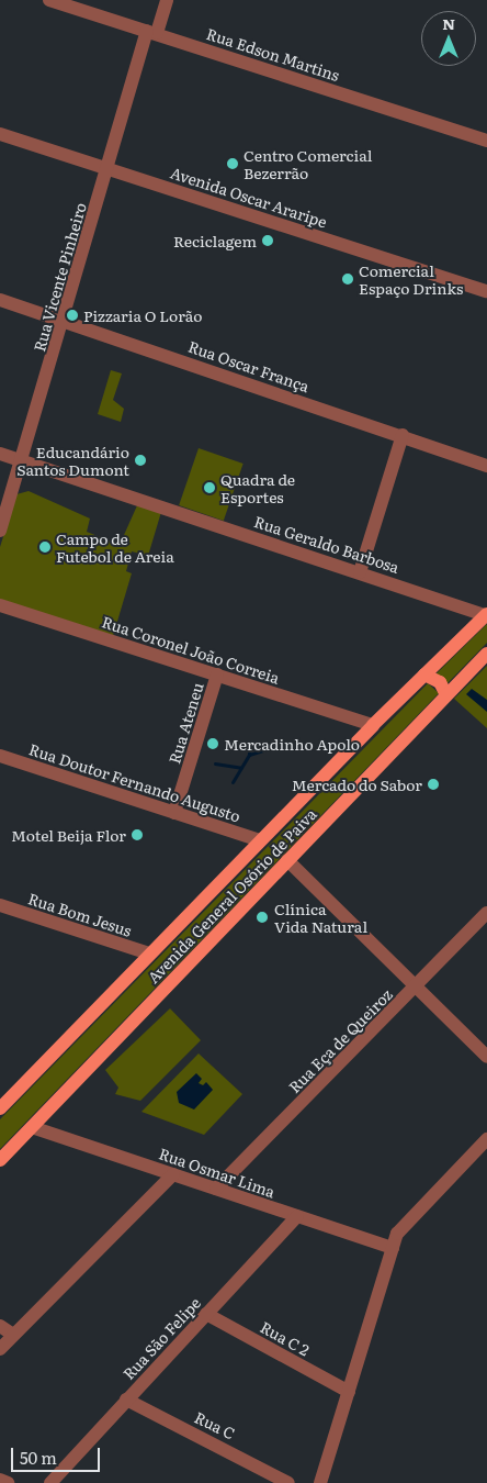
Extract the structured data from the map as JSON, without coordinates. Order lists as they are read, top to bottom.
{
  "streets": {
    "main road": ["Avenida General Osório de Paiva"],
    "street": [
      "Rua Edson Martins",
      "Avenida Oscar Araripe",
      "Rua Vicente Pinheiro",
      "Rua Oscar França",
      "Rua Geraldo Barbosa",
      "Rua Coronel João Correia",
      "Rua Ateneu",
      "Rua Doutor Fernando Augusto",
      "Rua Bom Jesus",
      "Rua Eça de Queiroz",
      "Rua Osmar Lima",
      "Rua São Felipe",
      "Rua C 2",
      "Rua C"
    ]
  },
  "crossings": [
    ["Rua Edson Martins", "Rua Vicente Pinheiro"],
    ["Avenida Oscar Araripe", "Rua Vicente Pinheiro"],
    ["Rua Vicente Pinheiro", "Rua Oscar França"],
    ["Rua Vicente Pinheiro", "Rua Geraldo Barbosa"],
    ["Rua Geraldo Barbosa", "Avenida General Osório de Paiva"],
    ["Rua Coronel João Correia", "Rua Ateneu"],
    ["Rua Coronel João Correia", "Avenida General Osório de Paiva"],
    ["Rua Ateneu", "Rua Doutor Fernando Augusto"],
    ["Rua Doutor Fernando Augusto", "Avenida General Osório de Paiva"],
    ["Avenida General Osório de Paiva", "Rua Bom Jesus"],
    ["Avenida General Osório de Paiva", "Rua Osmar Lima"],
    ["Rua Eça de Queiroz", "Rua Osmar Lima"],
    ["Rua Osmar Lima", "Rua São Felipe"],
    ["Rua São Felipe", "Rua C 2"],
    ["Rua São Felipe", "Rua C"]
  ],
  "places": [
    "Centro Comercial Bezerrão",
    "Reciclagem",
    "Comercial Espaço Drinks",
    "Pizzaria O Lorão",
    "Educandário Santos Dumont",
    "Quadra de Esportes",
    "Campo de Futebol de Areia",
    "Mercadinho Apolo",
    "Mercado do Sabor",
    "Motel Beija Flor",
    "Clínica Vida Natural"
  ],
  "scale_bar": "50 m",
  "north": "top"
}
